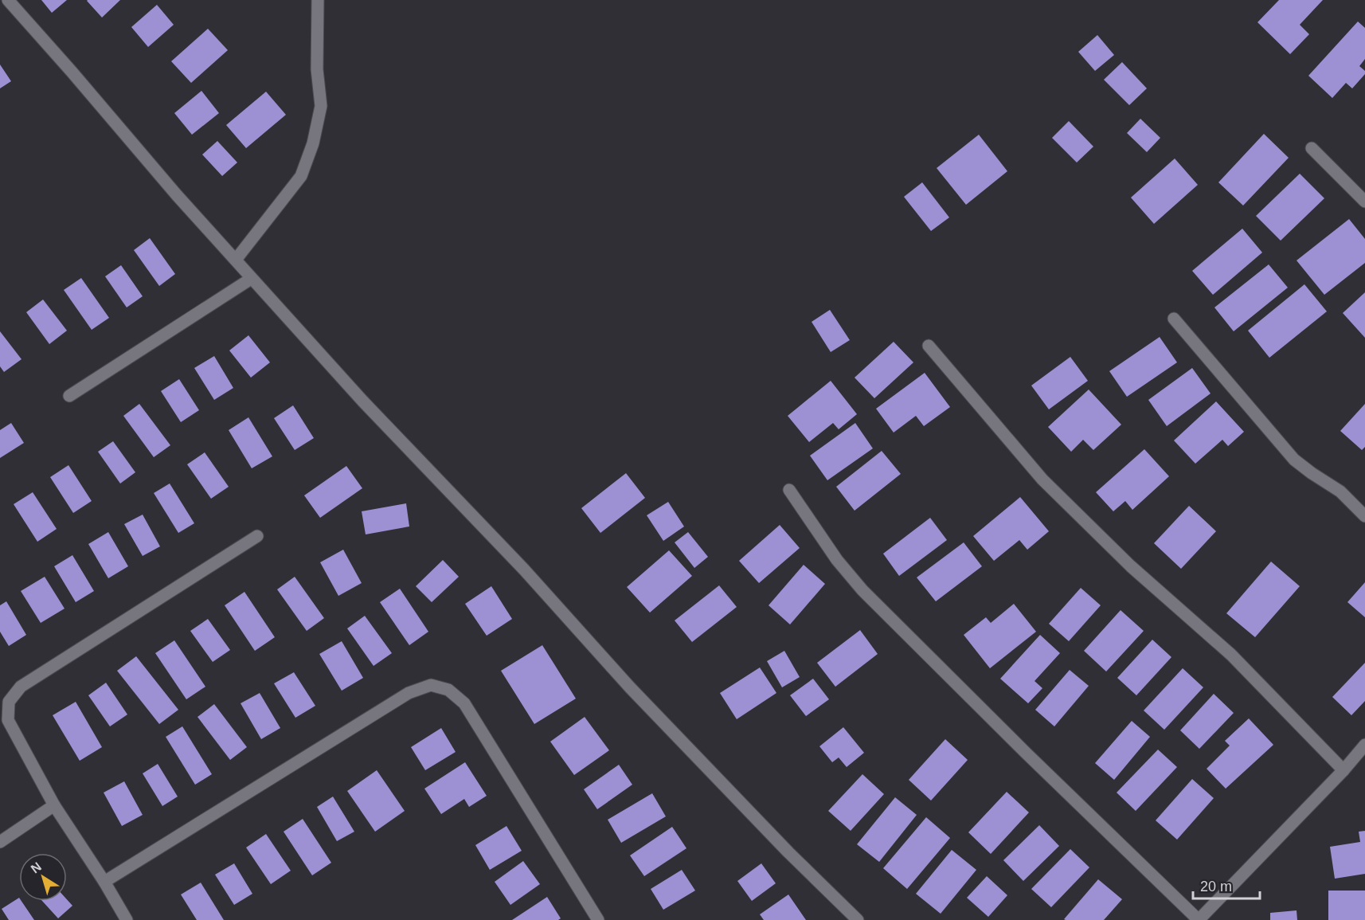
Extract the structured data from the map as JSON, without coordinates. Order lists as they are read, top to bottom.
{
  "scale_bar": "20 m",
  "north": "top left"
}
